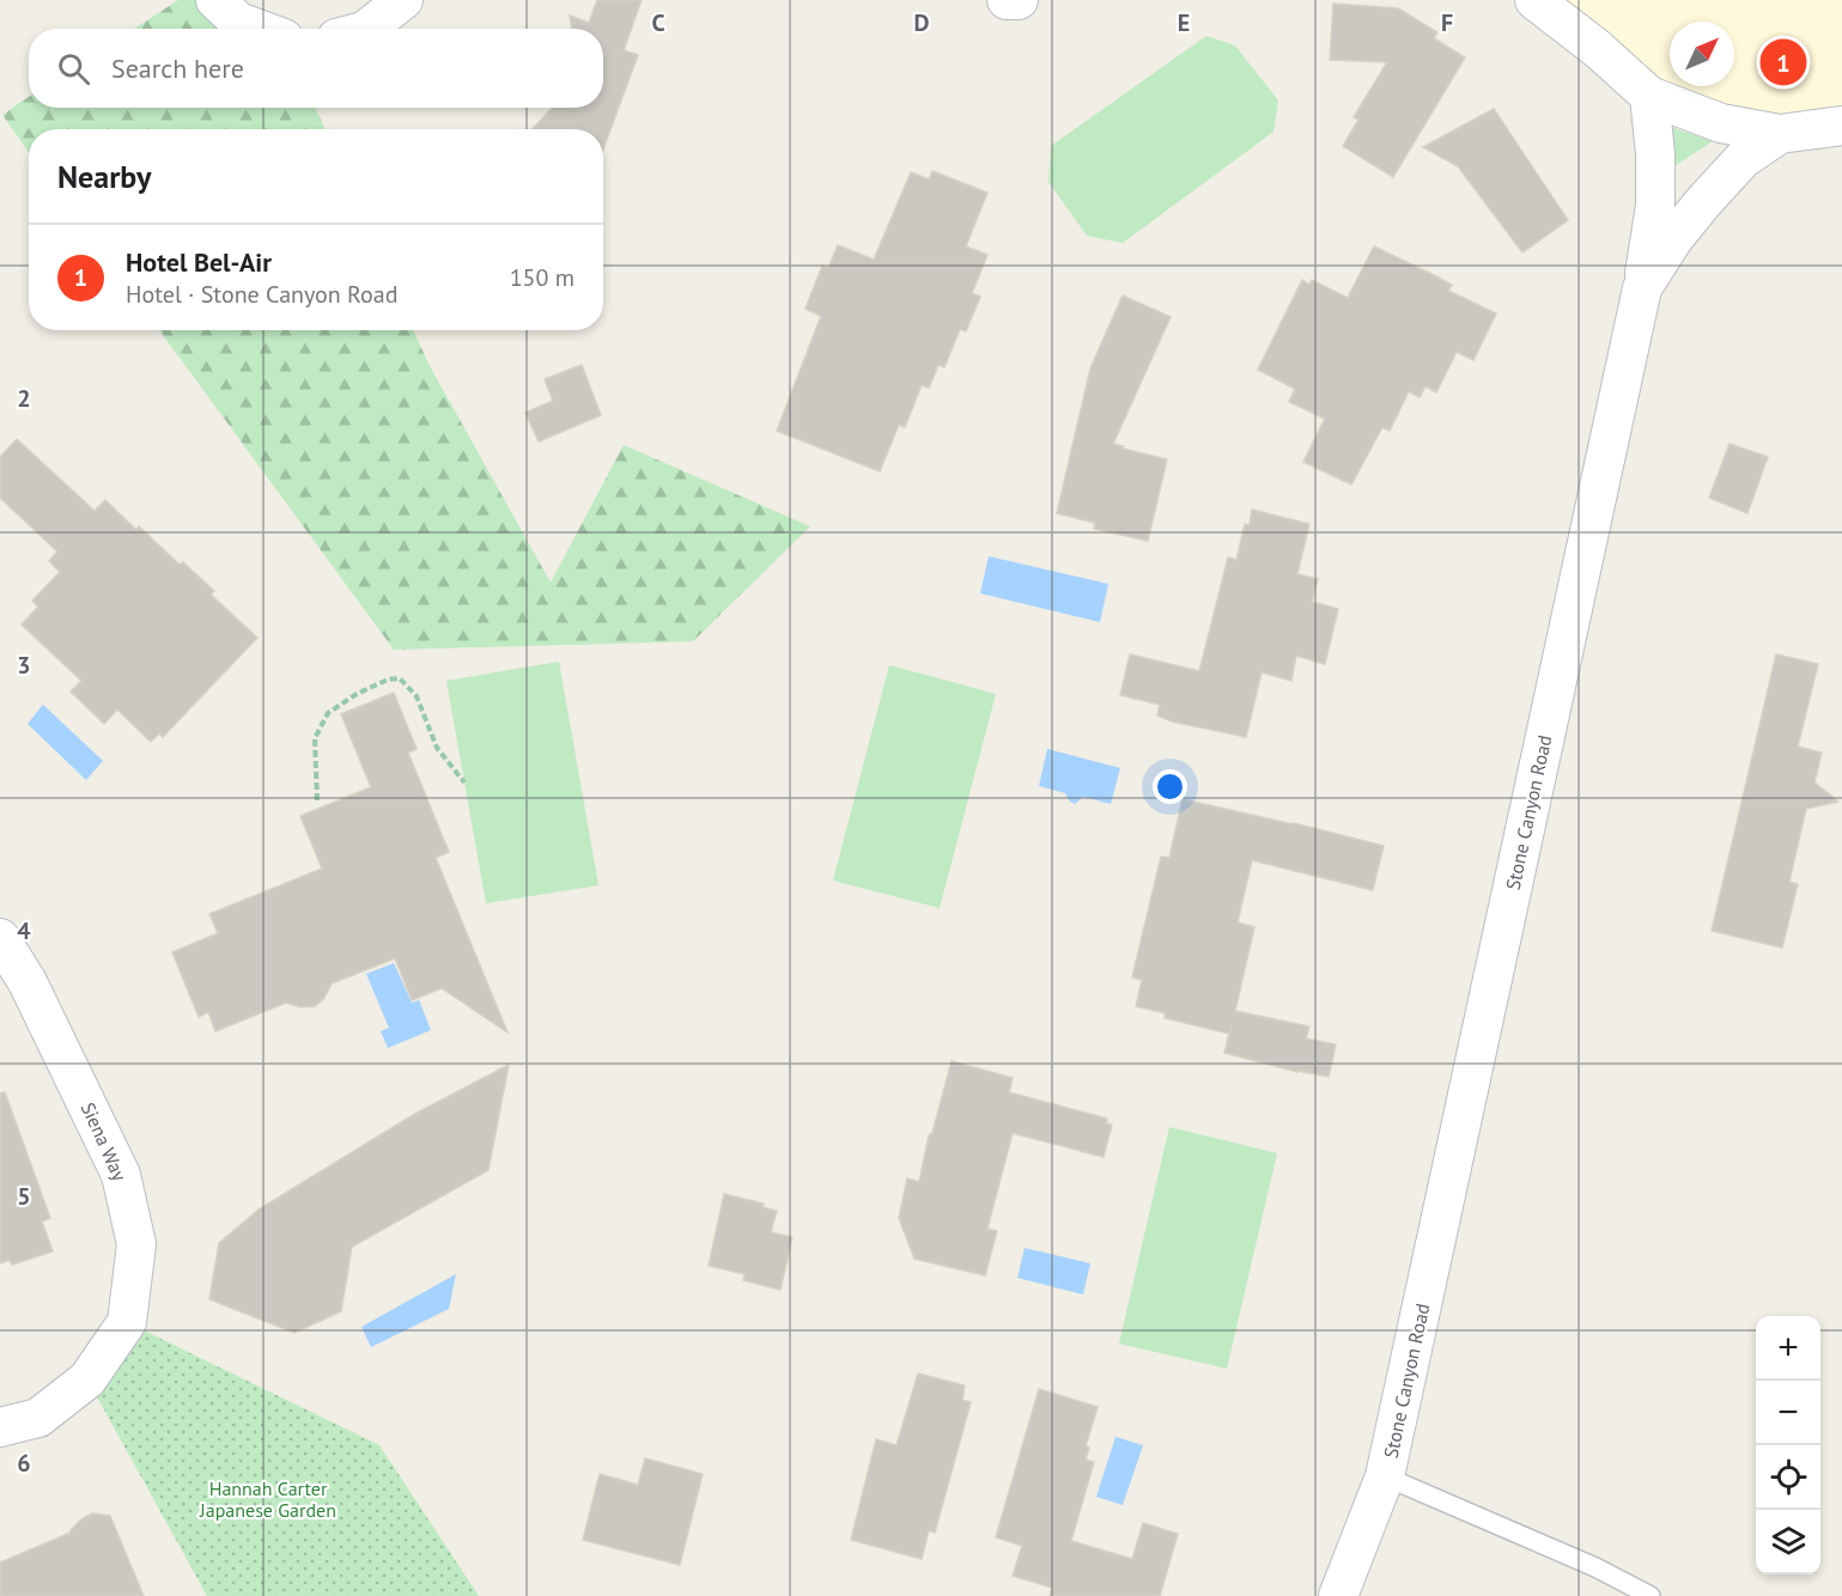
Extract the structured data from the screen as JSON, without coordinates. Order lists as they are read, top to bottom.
{
  "streets": {
    "street": ["Stone Canyon Road", "Siena Way"]
  },
  "parks": ["Hannah Carter Japanese Garden"],
  "north": "top right",
  "page": {
    "search": "Search here",
    "pins": "1",
    "heading": "Nearby",
    "list": [
      {
        "mark": "1",
        "name": "Hotel Bel-Air",
        "note": "Hotel · Stone Canyon Road",
        "value": "150 m"
      }
    ],
    "map_buttons": ["+", "−"]
  },
  "grid": {
    "columns": [
      "C",
      "D",
      "E",
      "F"
    ],
    "rows": [
      "2",
      "3",
      "4",
      "5",
      "6"
    ]
  }
}
